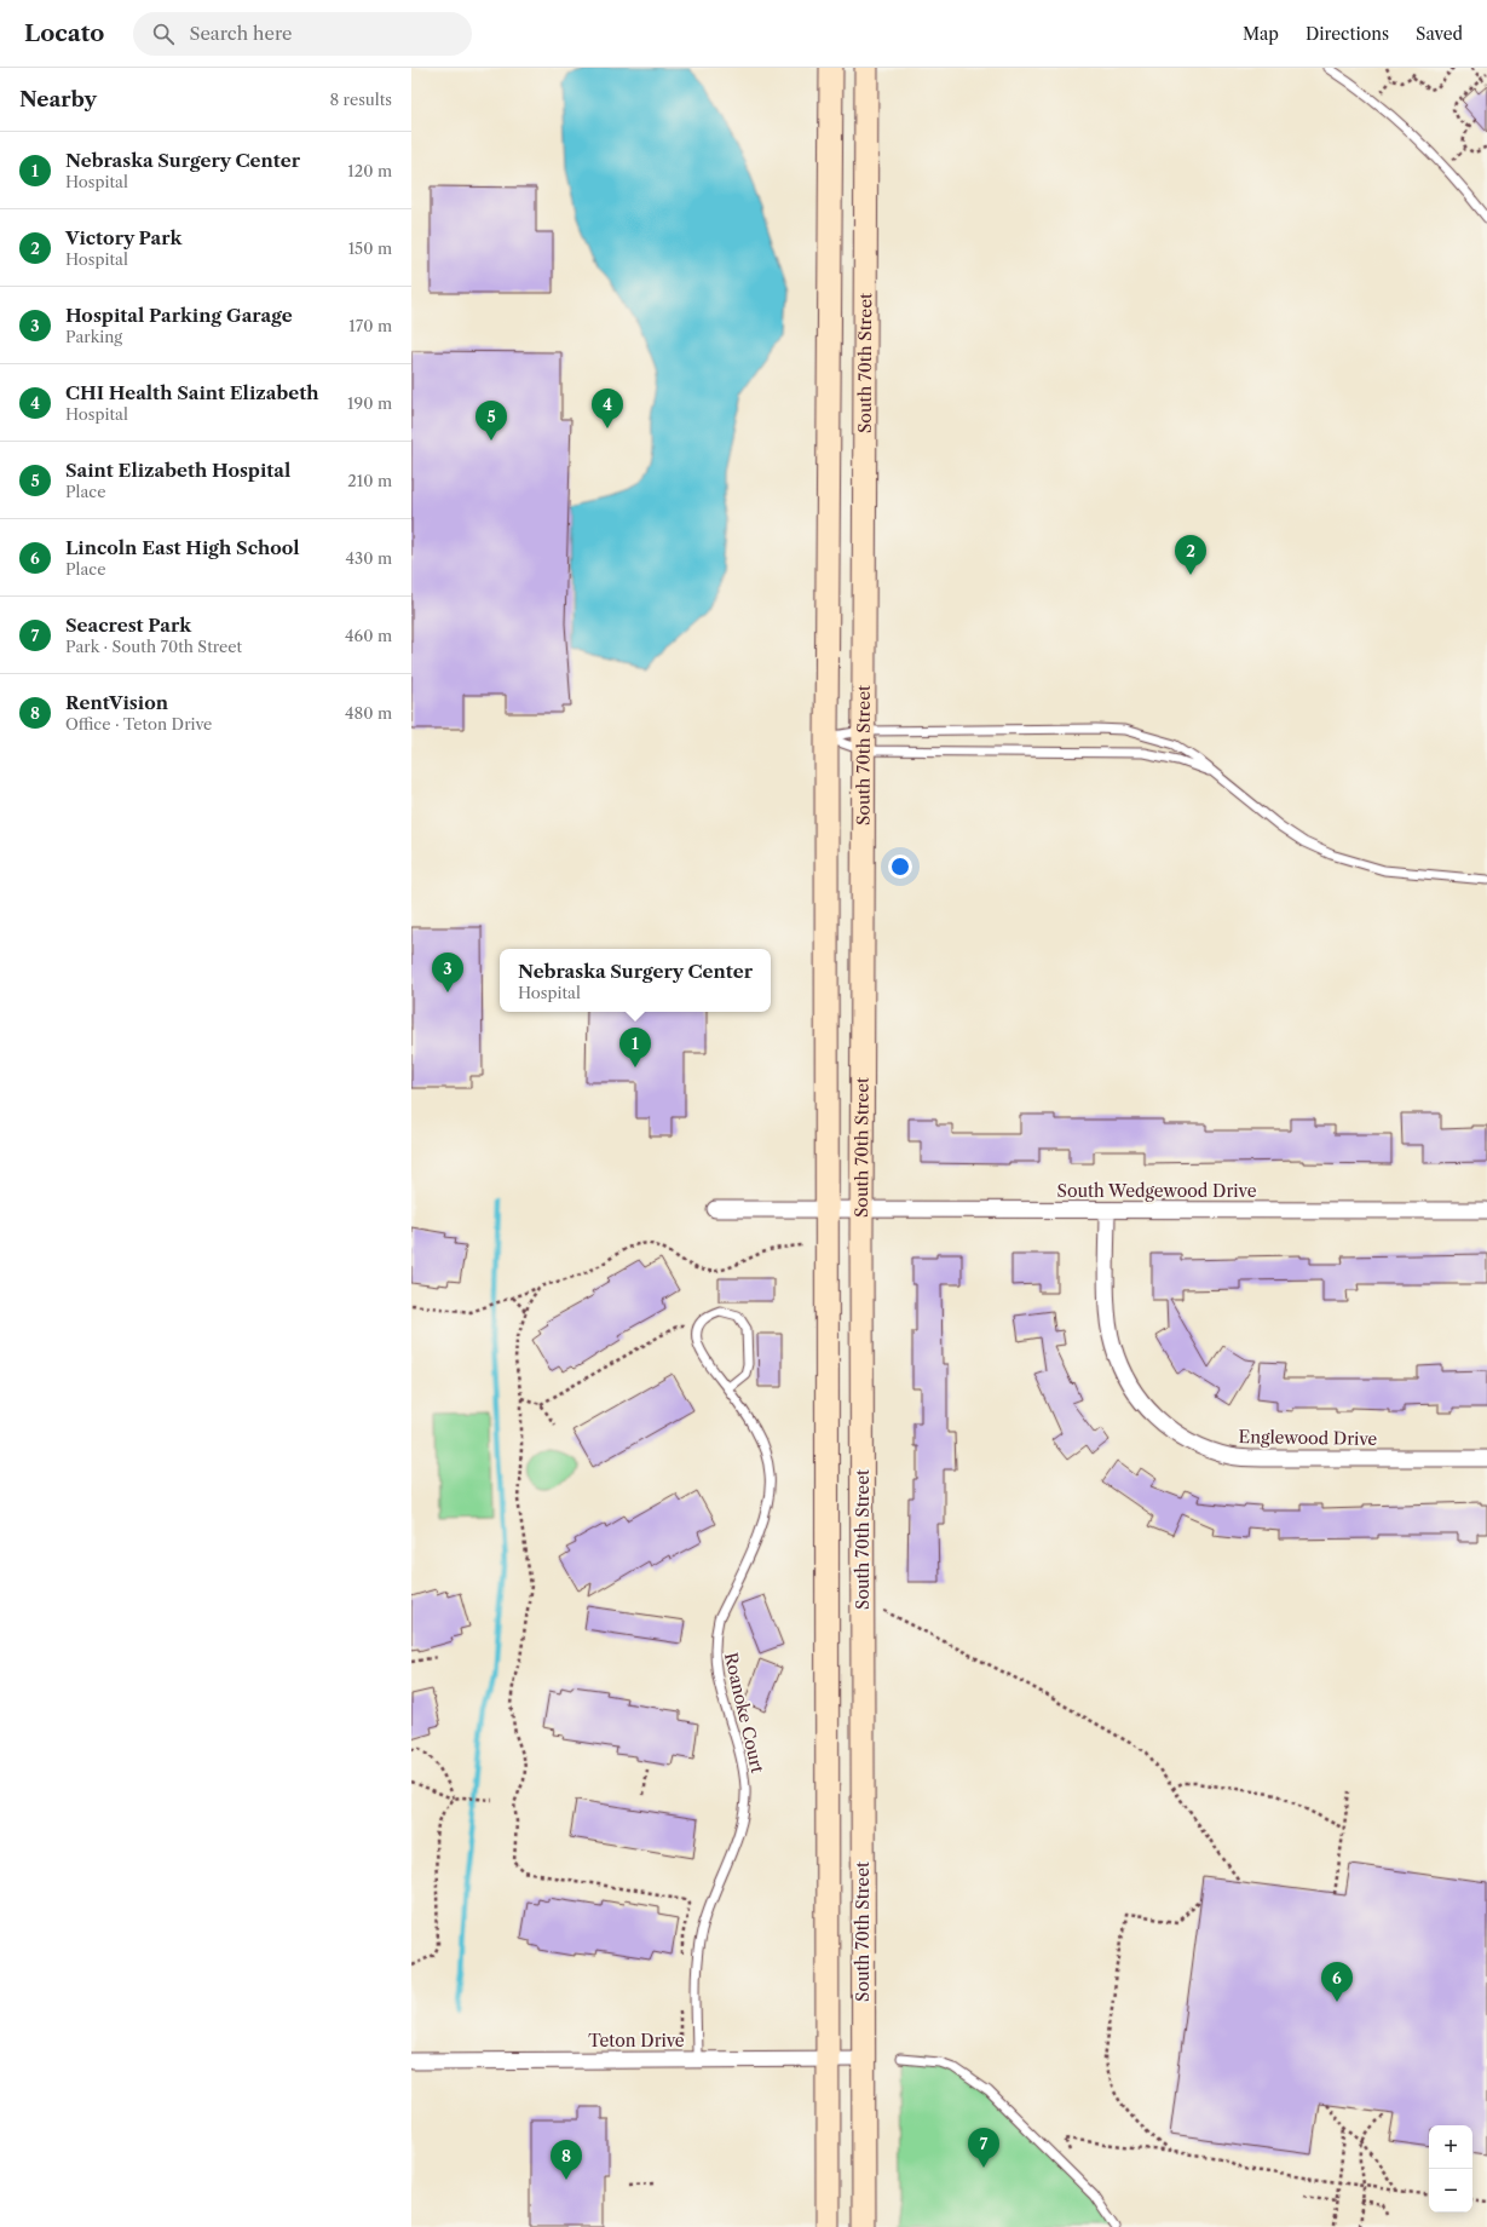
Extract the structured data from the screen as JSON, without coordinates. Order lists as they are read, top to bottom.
{
  "streets": {
    "main road": ["South 70th Street"],
    "street": ["South Wedgewood Drive", "Englewood Drive", "Teton Drive"],
    "lane": ["Roanoke Court"]
  },
  "crossings": [
    ["South 70th Street", "South Wedgewood Drive"],
    ["South 70th Street", "Teton Drive"],
    ["South Wedgewood Drive", "Englewood Drive"],
    ["Roanoke Court", "Teton Drive"]
  ],
  "page": {
    "header": "Locato",
    "search": "Search here",
    "nav": ["Map", "Directions", "Saved"],
    "heading": ["Nearby", "8 results"],
    "list": [
      {
        "mark": "1",
        "name": "Nebraska Surgery Center",
        "note": "Hospital",
        "value": "120 m"
      },
      {
        "mark": "2",
        "name": "Victory Park",
        "note": "Hospital",
        "value": "150 m"
      },
      {
        "mark": "3",
        "name": "Hospital Parking Garage",
        "note": "Parking",
        "value": "170 m"
      },
      {
        "mark": "4",
        "name": "CHI Health Saint Elizabeth",
        "note": "Hospital",
        "value": "190 m"
      },
      {
        "mark": "5",
        "name": "Saint Elizabeth Hospital",
        "note": "Place",
        "value": "210 m"
      },
      {
        "mark": "6",
        "name": "Lincoln East High School",
        "note": "Place",
        "value": "430 m"
      },
      {
        "mark": "7",
        "name": "Seacrest Park",
        "note": "Park · South 70th Street",
        "value": "460 m"
      },
      {
        "mark": "8",
        "name": "RentVision",
        "note": "Office · Teton Drive",
        "value": "480 m"
      }
    ],
    "pins": [
      "4",
      "5",
      "2",
      "3",
      "1",
      "6",
      "7",
      "8"
    ],
    "popup": ["Nebraska Surgery Center", "Hospital"],
    "map_buttons": ["+", "−"]
  }
}
